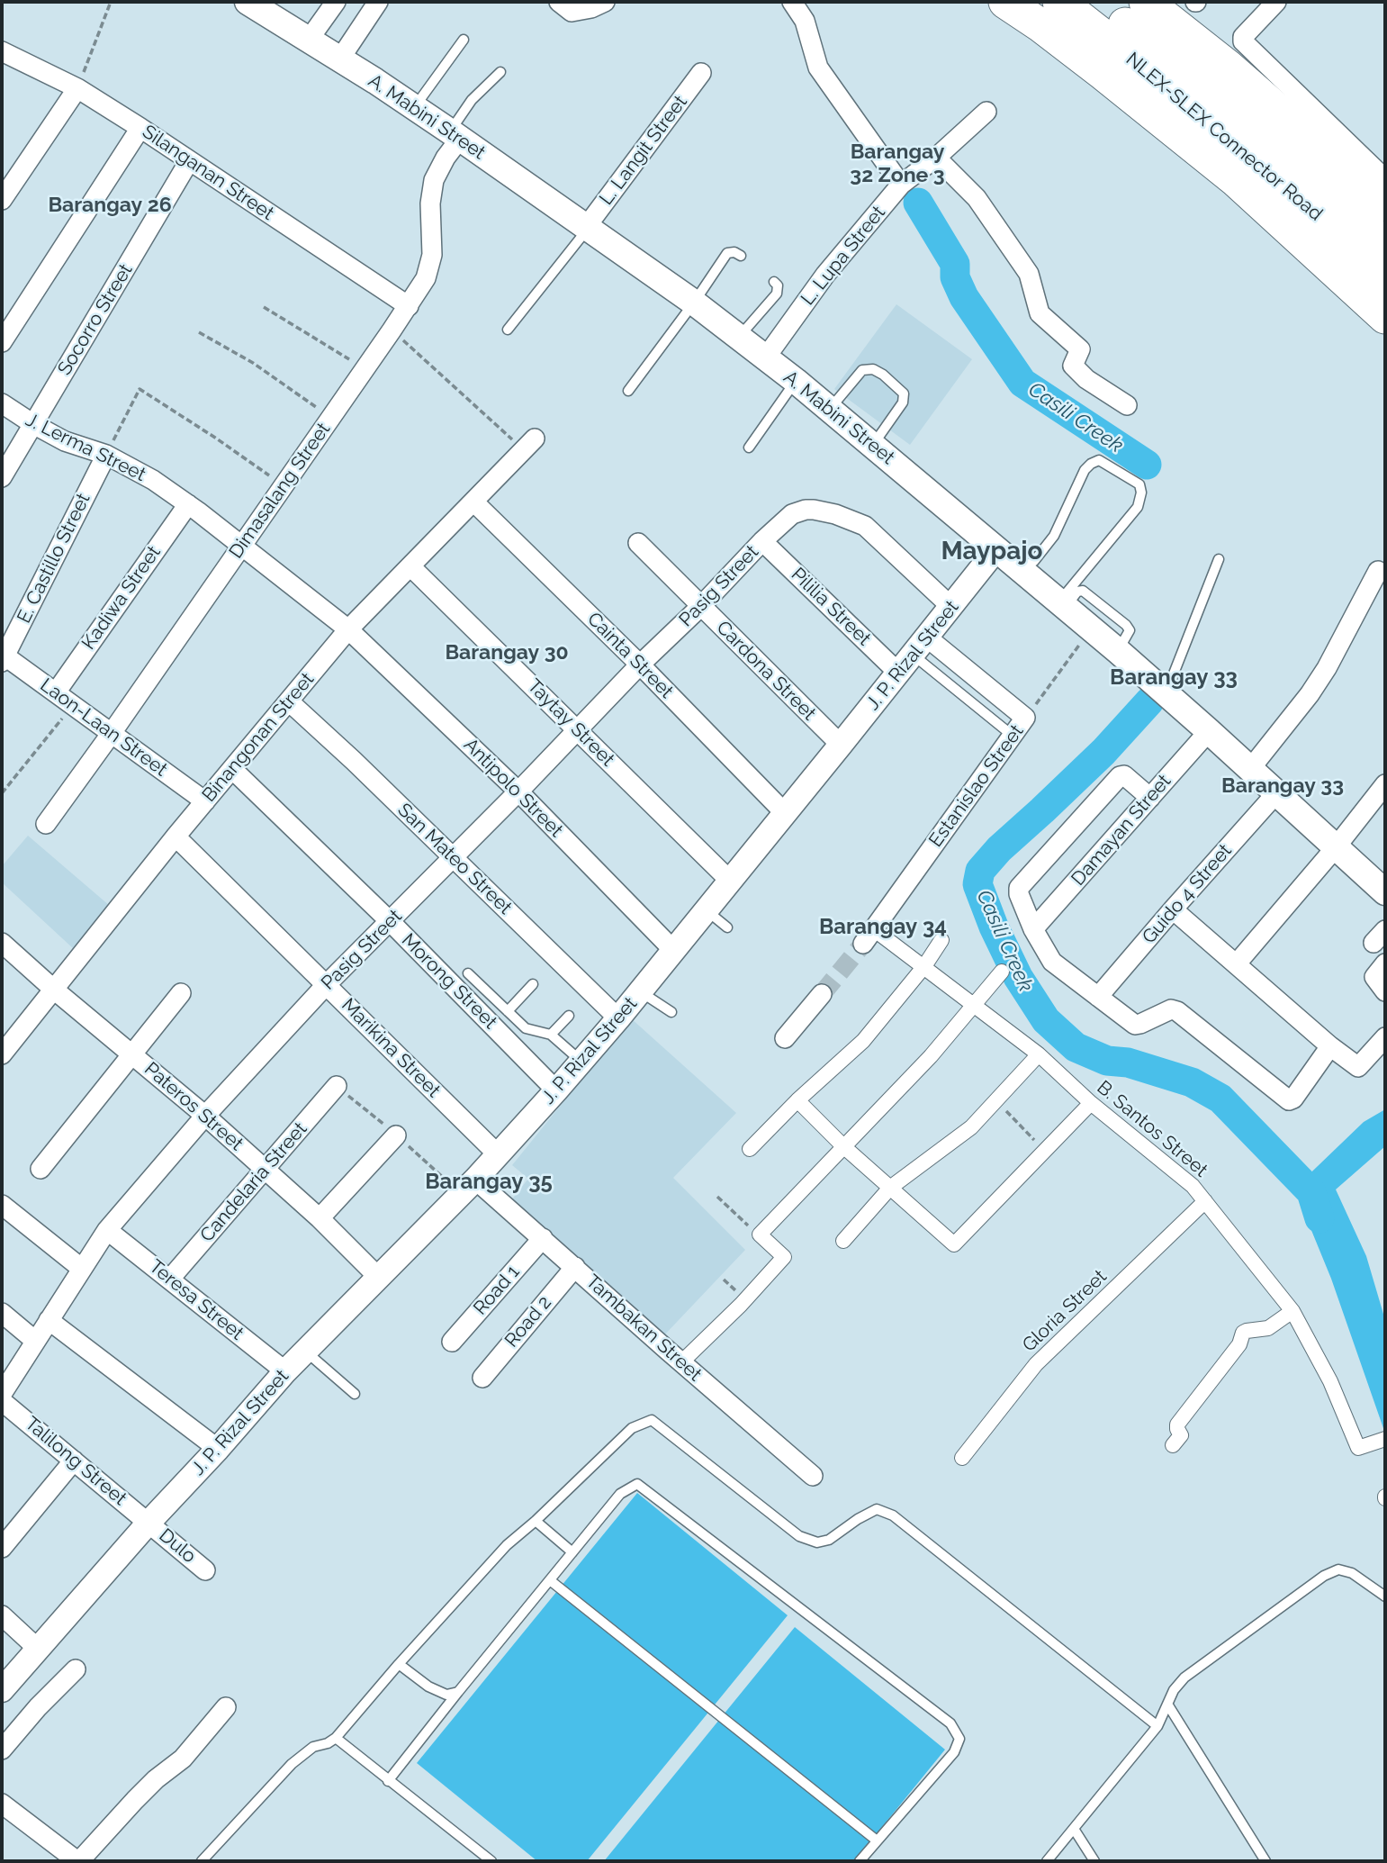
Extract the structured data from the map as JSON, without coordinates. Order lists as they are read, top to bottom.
{
  "streets": {
    "highway": ["NLEX-SLEX Connector Road"],
    "main road": ["A. Mabini Street"],
    "street": [
      "L. Langit Street",
      "Silanganan Street",
      "L. Lupa Street",
      "Socorro Street",
      "J. Lerma Street",
      "Dimasalang Street",
      "E. Castillo Street",
      "Pasig Street",
      "Kadiwa Street",
      "Pililia Street",
      "Cainta Street",
      "J. P. Rizal Street",
      "Cardona Street",
      "Taytay Street",
      "Laon-Laan Street",
      "Binangonan Street",
      "Estanislao Street",
      "Antipolo Street",
      "Damayan Street",
      "San Mateo Street",
      "Guido 4 Street",
      "Morong Street",
      "Marikina Street",
      "Pateros Street",
      "B. Santos Street",
      "Candelaria Street",
      "Road 1",
      "Teresa Street",
      "Gloria Street",
      "Road 2",
      "Tambakan Street",
      "Talilong Street",
      "Dulo"
    ]
  },
  "crossings": [
    ["A. Mabini Street", "L. Langit Street"],
    ["A. Mabini Street", "L. Lupa Street"],
    ["A. Mabini Street", "Dimasalang Street"],
    ["A. Mabini Street", "J. P. Rizal Street"],
    ["A. Mabini Street", "Estanislao Street"],
    ["A. Mabini Street", "Damayan Street"],
    ["A. Mabini Street", "Guido 4 Street"],
    ["Silanganan Street", "Socorro Street"],
    ["Silanganan Street", "Dimasalang Street"],
    ["Socorro Street", "J. Lerma Street"],
    ["J. Lerma Street", "Dimasalang Street"],
    ["J. Lerma Street", "E. Castillo Street"],
    ["J. Lerma Street", "Kadiwa Street"],
    ["J. Lerma Street", "Binangonan Street"],
    ["J. Lerma Street", "Antipolo Street"],
    ["Dimasalang Street", "Laon-Laan Street"],
    ["E. Castillo Street", "Laon-Laan Street"],
    ["Pasig Street", "Pililia Street"],
    ["Pasig Street", "Cainta Street"],
    ["Pasig Street", "J. P. Rizal Street"],
    ["Pasig Street", "Cardona Street"],
    ["Pasig Street", "Taytay Street"],
    ["Pasig Street", "Antipolo Street"],
    ["Pasig Street", "San Mateo Street"],
    ["Pasig Street", "Morong Street"],
    ["Pasig Street", "Marikina Street"],
    ["Pasig Street", "Pateros Street"],
    ["Pasig Street", "Teresa Street"],
    ["Kadiwa Street", "Laon-Laan Street"],
    ["Pililia Street", "J. P. Rizal Street"],
    ["Pililia Street", "Estanislao Street"],
    ["Cainta Street", "J. P. Rizal Street"],
    ["Cainta Street", "Binangonan Street"],
    ["J. P. Rizal Street", "Cardona Street"],
    ["J. P. Rizal Street", "Taytay Street"],
    ["J. P. Rizal Street", "Antipolo Street"],
    ["J. P. Rizal Street", "San Mateo Street"],
    ["J. P. Rizal Street", "Morong Street"],
    ["J. P. Rizal Street", "Marikina Street"],
    ["J. P. Rizal Street", "Pateros Street"],
    ["J. P. Rizal Street", "Teresa Street"],
    ["J. P. Rizal Street", "Tambakan Street"],
    ["J. P. Rizal Street", "Talilong Street"],
    ["J. P. Rizal Street", "Dulo"],
    ["Taytay Street", "Binangonan Street"],
    ["Laon-Laan Street", "Binangonan Street"],
    ["Binangonan Street", "Antipolo Street"],
    ["Binangonan Street", "San Mateo Street"],
    ["Binangonan Street", "Morong Street"],
    ["Binangonan Street", "Marikina Street"],
    ["Binangonan Street", "Pateros Street"],
    ["Estanislao Street", "B. Santos Street"],
    ["Pateros Street", "Candelaria Street"],
    ["B. Santos Street", "Gloria Street"],
    ["Candelaria Street", "Teresa Street"],
    ["Road 1", "Tambakan Street"],
    ["Road 2", "Tambakan Street"],
    ["Talilong Street", "Dulo"]
  ],
  "districts": [
    "Barangay 32 Zone 3",
    "Barangay 26",
    "Maypajo",
    "Barangay 30",
    "Barangay 33",
    "Barangay 33",
    "Barangay 34",
    "Barangay 35"
  ],
  "water": ["Casili Creek"]
}
